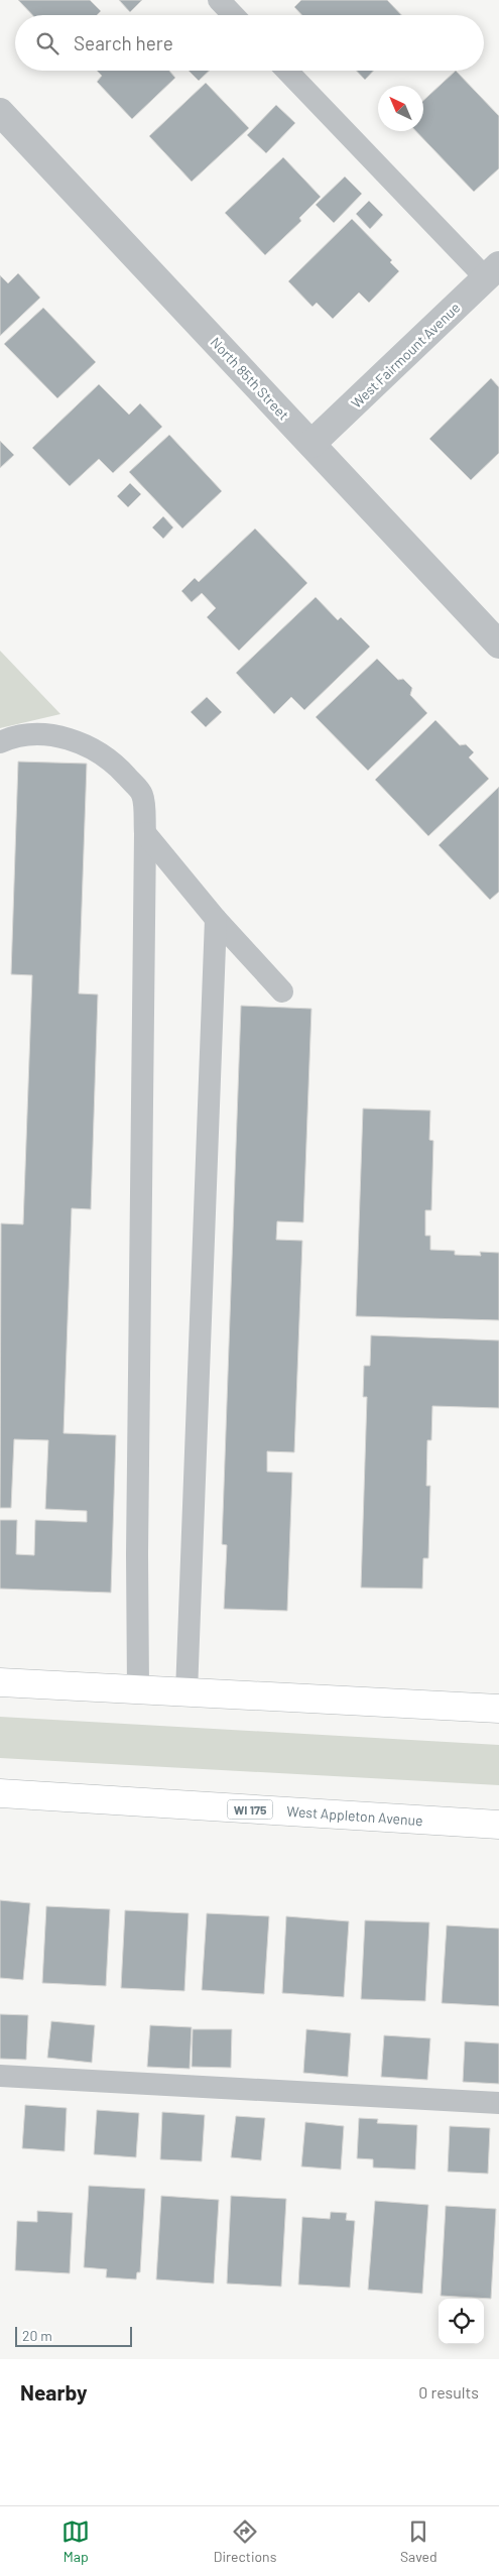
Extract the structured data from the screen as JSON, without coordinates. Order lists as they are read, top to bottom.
{
  "streets": {
    "main road": ["WI 175", "West Appleton Avenue"],
    "street": ["West Fairmount Avenue", "North 85th Street"]
  },
  "crossings": [
    ["West Fairmount Avenue", "North 85th Street"]
  ],
  "scale_bar": "20 m",
  "north": "top left",
  "page": {
    "search": "Search here",
    "scale": "20 m",
    "heading": ["Nearby", "0 results"],
    "nav": ["Map", "Directions", "Saved"]
  }
}
